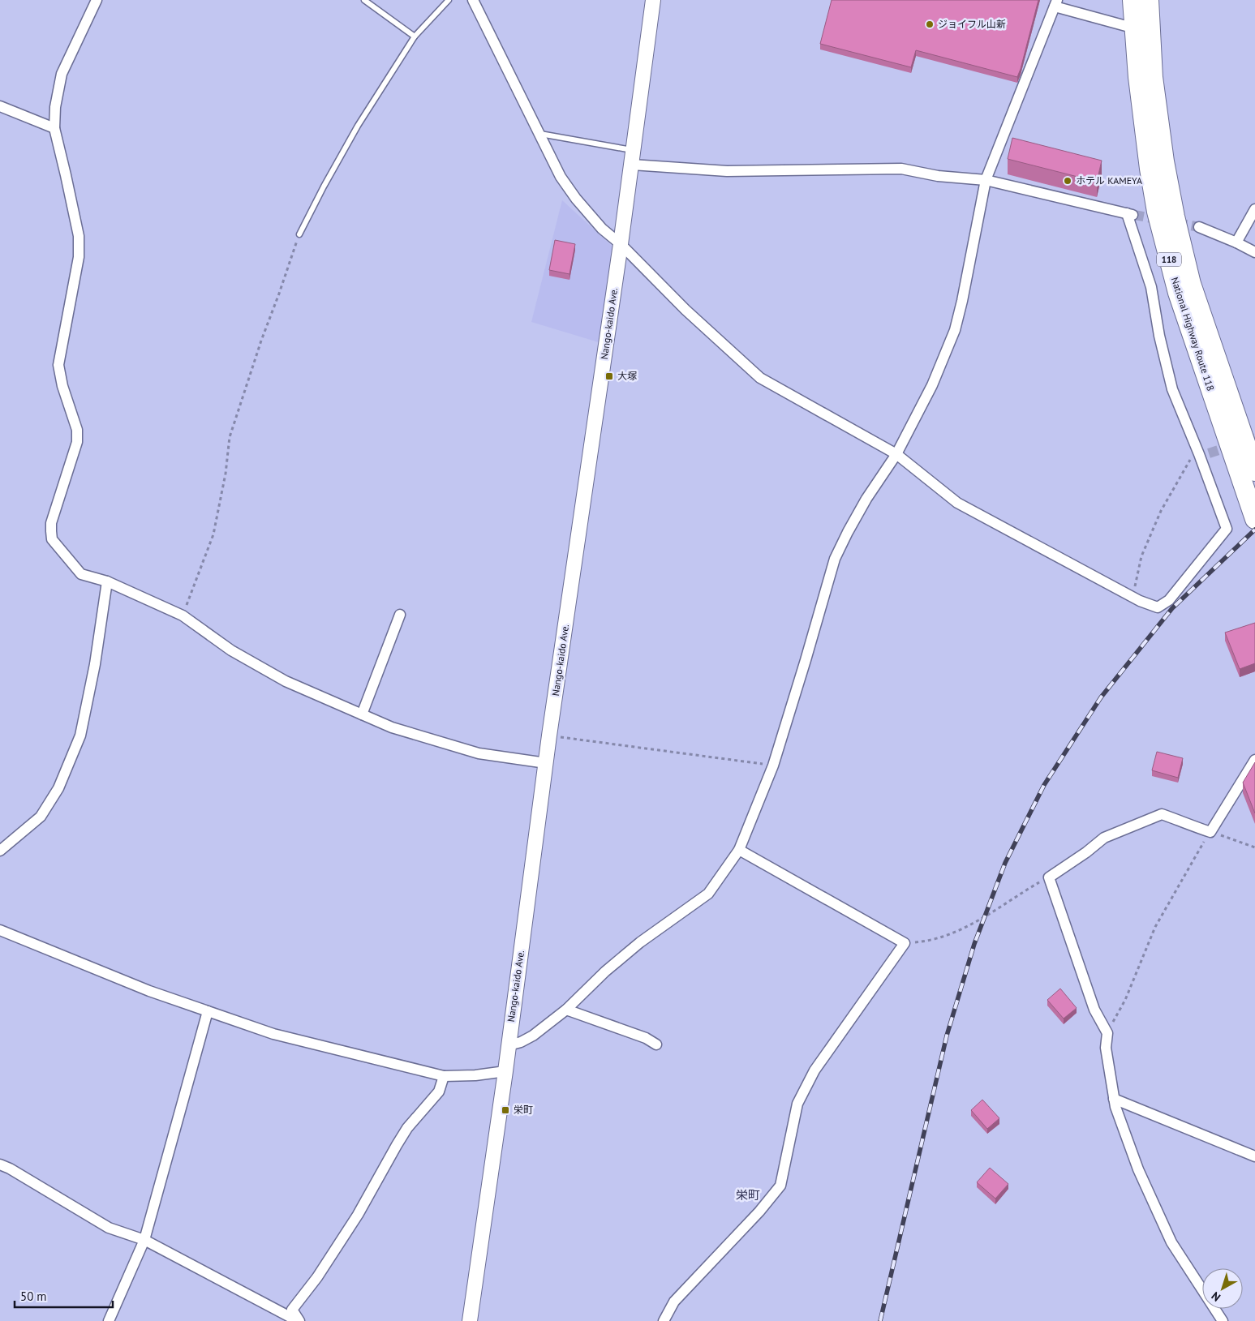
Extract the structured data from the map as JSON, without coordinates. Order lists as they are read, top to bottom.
{
  "streets": {
    "highway": ["118", "National Highway Route 118"],
    "street": ["Nango-kaido Ave."]
  },
  "districts": ["栄町"],
  "places": {
    "other": ["ジョイフル山新", "ホテル KAMEYA"],
    "transit": ["大塚", "栄町"]
  },
  "scale_bar": "50 m",
  "north": "bottom left"
}
